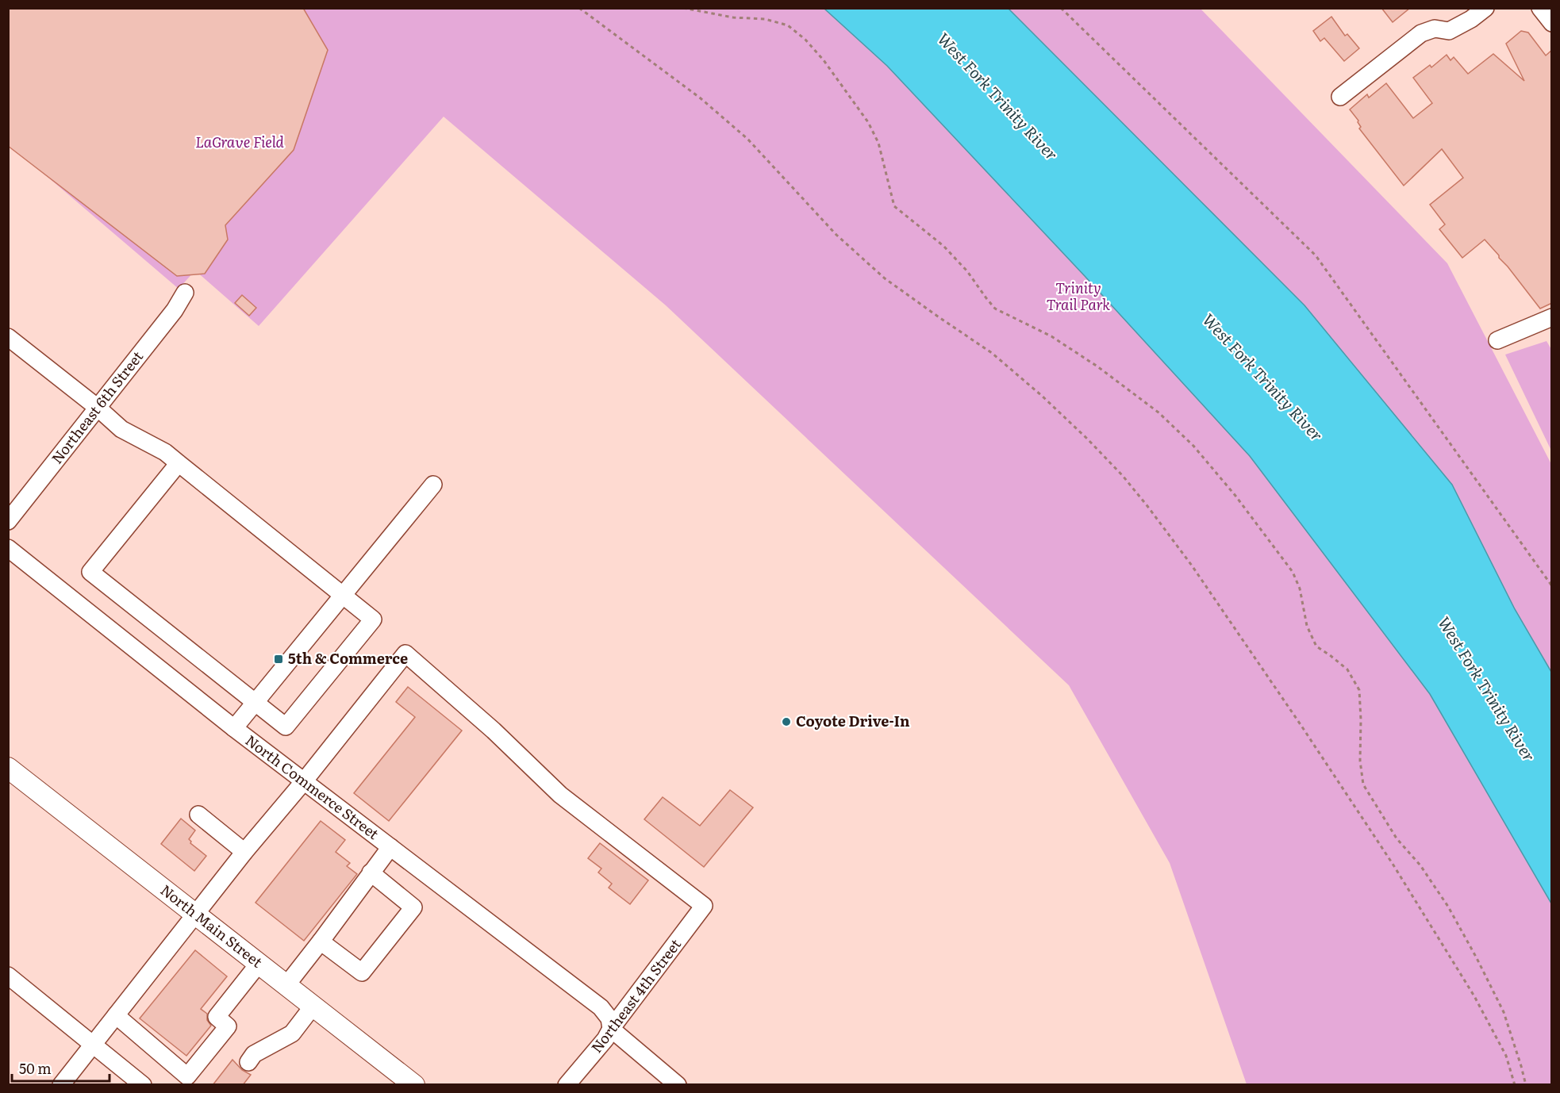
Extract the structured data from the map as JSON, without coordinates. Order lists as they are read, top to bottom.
{
  "streets": {
    "main road": ["North Main Street"],
    "street": ["Northeast 6th Street", "North Commerce Street", "Northeast 4th Street"]
  },
  "crossings": [
    ["North Commerce Street", "Northeast 4th Street"]
  ],
  "water": ["West Fork Trinity River"],
  "parks": ["LaGrave Field", "Trinity Trail Park"],
  "places": {
    "transit": ["5th & Commerce"],
    "other": ["Coyote Drive-In"]
  },
  "scale_bar": "50 m"
}
